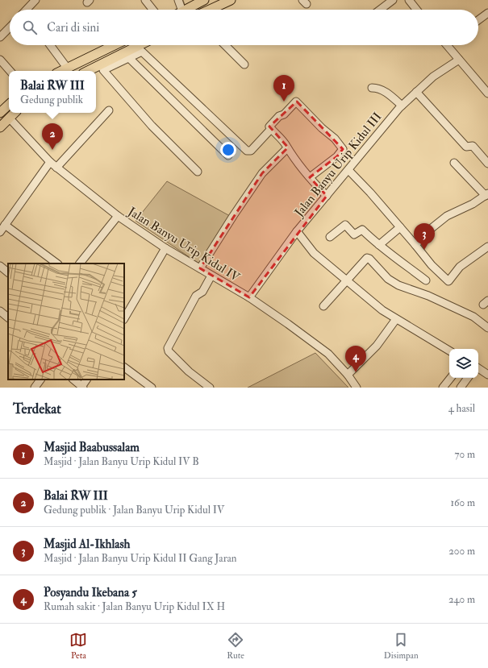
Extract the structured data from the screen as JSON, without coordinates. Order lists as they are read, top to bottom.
{
  "streets": {
    "street": ["Jalan Banyu Urip Kidul III", "Jalan Banyu Urip Kidul IV"]
  },
  "crossings": [
    ["Jalan Banyu Urip Kidul III", "Jalan Banyu Urip Kidul IV"]
  ],
  "page": {
    "search": "Cari di sini",
    "popup": ["Balai RW III", "Gedung publik"],
    "pins": [
      "1",
      "2",
      "3",
      "4"
    ],
    "heading": ["Terdekat", "4 hasil"],
    "list": [
      {
        "mark": "1",
        "name": "Masjid Baabussalam",
        "note": "Masjid · Jalan Banyu Urip Kidul IV B",
        "value": "70 m"
      },
      {
        "mark": "2",
        "name": "Balai RW III",
        "note": "Gedung publik · Jalan Banyu Urip Kidul IV",
        "value": "160 m"
      },
      {
        "mark": "3",
        "name": "Masjid Al-Ikhlash",
        "note": "Masjid · Jalan Banyu Urip Kidul II Gang Jaran",
        "value": "200 m"
      },
      {
        "mark": "4",
        "name": "Posyandu Ikebana 5",
        "note": "Rumah sakit · Jalan Banyu Urip Kidul IX H",
        "value": "240 m"
      }
    ],
    "nav": ["Peta", "Rute", "Disimpan"]
  }
}
